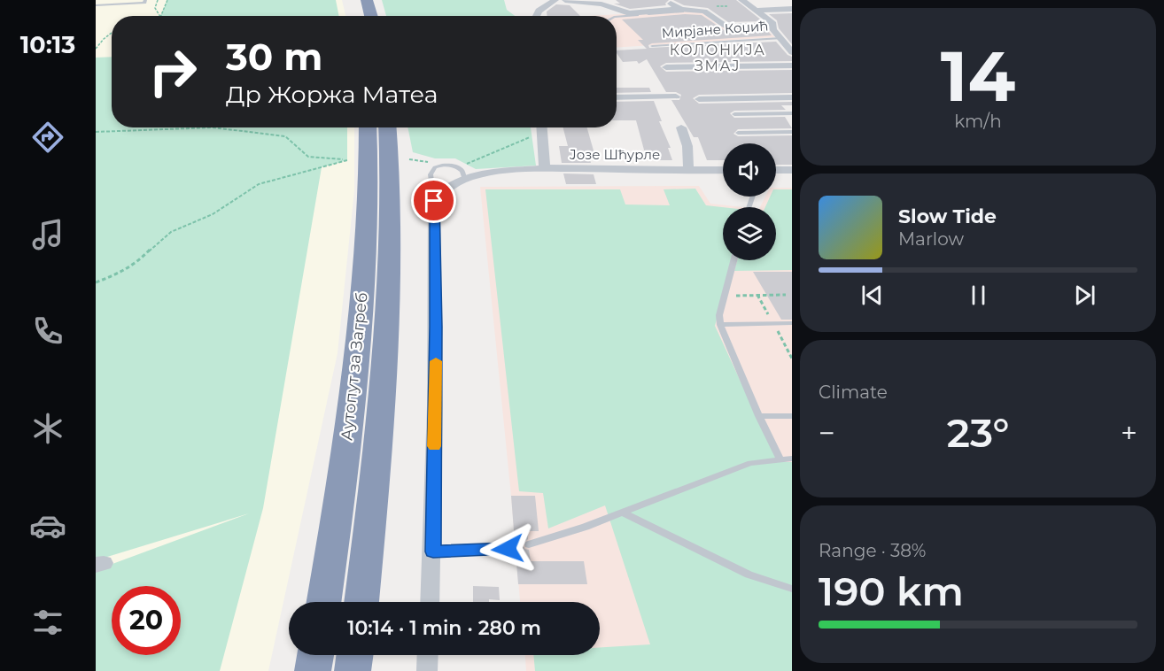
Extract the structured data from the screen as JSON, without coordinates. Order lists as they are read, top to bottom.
{
  "streets": {
    "highway": ["Аутопут за Загреб"],
    "street": ["Мирјане Коџић", "Јозе Шћурле"]
  },
  "districts": ["КОЛОНИЈА ЗМАЈ"],
  "page": {
    "tabs": "10:13",
    "tile": [
      ["14", "km/h"],
      "Climate",
      ["Range · 38%", "190 km"]
    ],
    "turn": ["30 m", "Др Жоржа Матеа"],
    "song": ["Slow Tide", "Marlow"],
    "heat": ["−", "23°", "+"],
    "limit": "20",
    "trip": "10:14 · 1 min · 280 m"
  }
}
